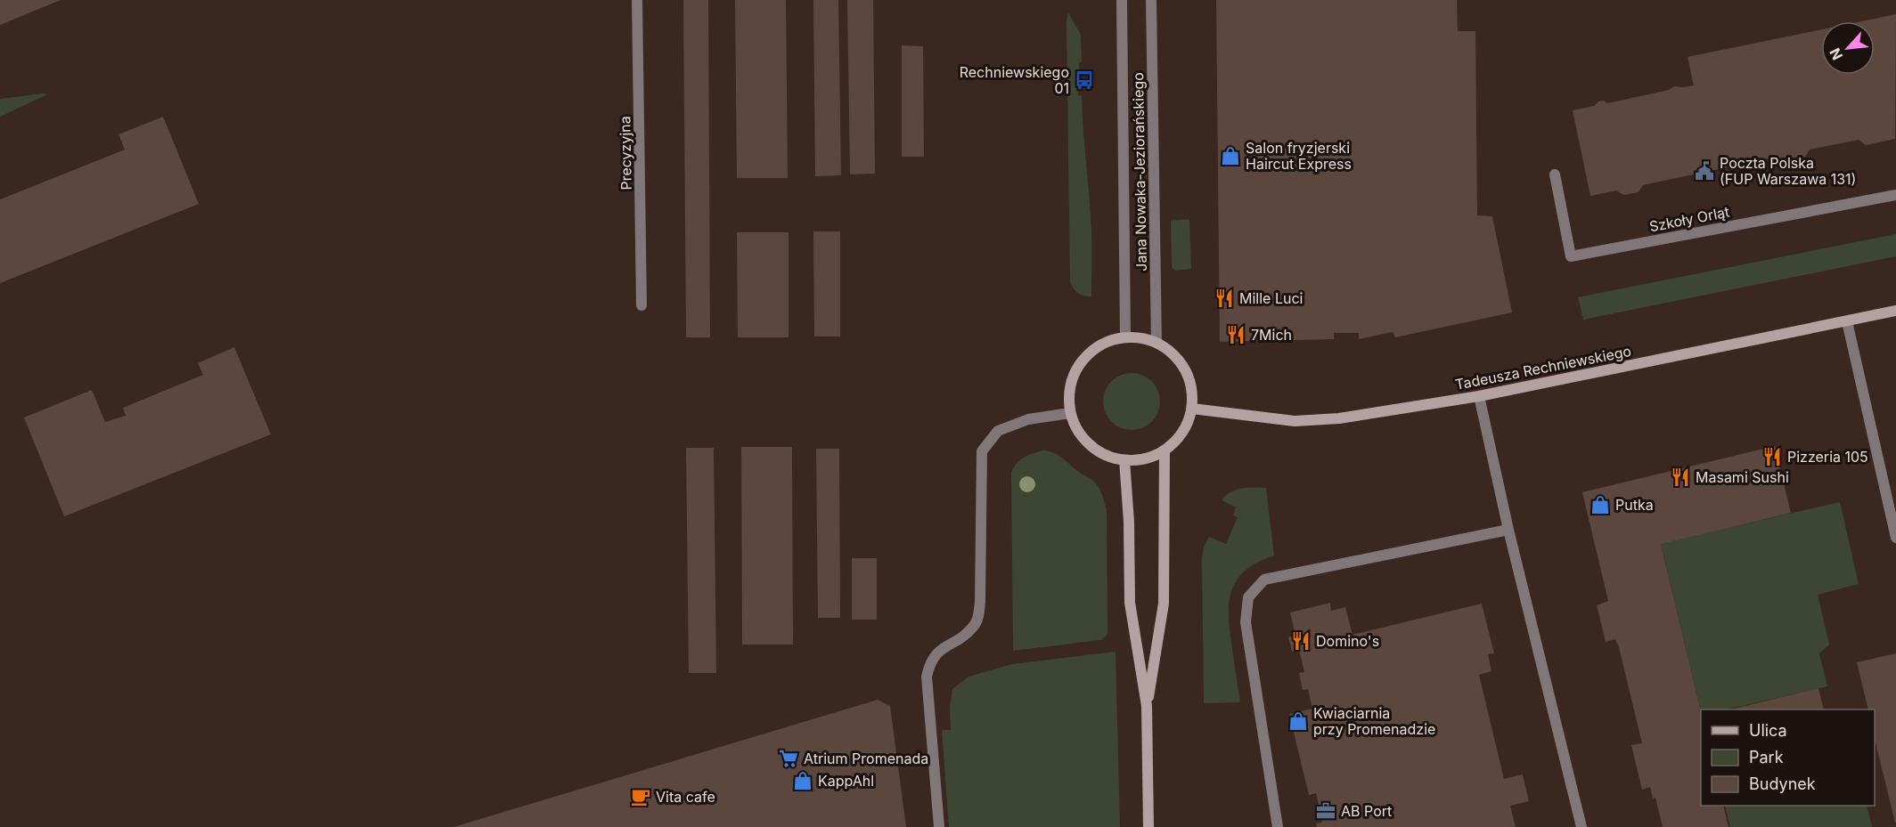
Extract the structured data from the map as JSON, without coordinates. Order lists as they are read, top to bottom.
{
  "streets": {
    "street": [
      "Precyzyjna",
      "Jana Nowaka-Jeziorańskiego",
      "Szkoły Orląt",
      "Tadeusza Rechniewskiego"
    ]
  },
  "crossings": [
    ["Jana Nowaka-Jeziorańskiego", "Tadeusza Rechniewskiego"]
  ],
  "places": {
    "bus stop": ["Rechniewskiego 01"],
    "shop": [
      "Salon fryzjerski Haircut Express",
      "Putka",
      "Kwiaciarnia przy Promenadzie",
      "KappAhl"
    ],
    "public building": ["Poczta Polska (FUP Warszawa 131)"],
    "restaurant": [
      "Mille Luci",
      "7Mich",
      "Pizzeria 105",
      "Masami Sushi",
      "Domino's"
    ],
    "supermarket": ["Atrium Promenada"],
    "cafe": ["Vita cafe"],
    "office": ["AB Port"]
  },
  "legend": ["Ulica", "Park", "Budynek"],
  "north": "bottom left"
}
